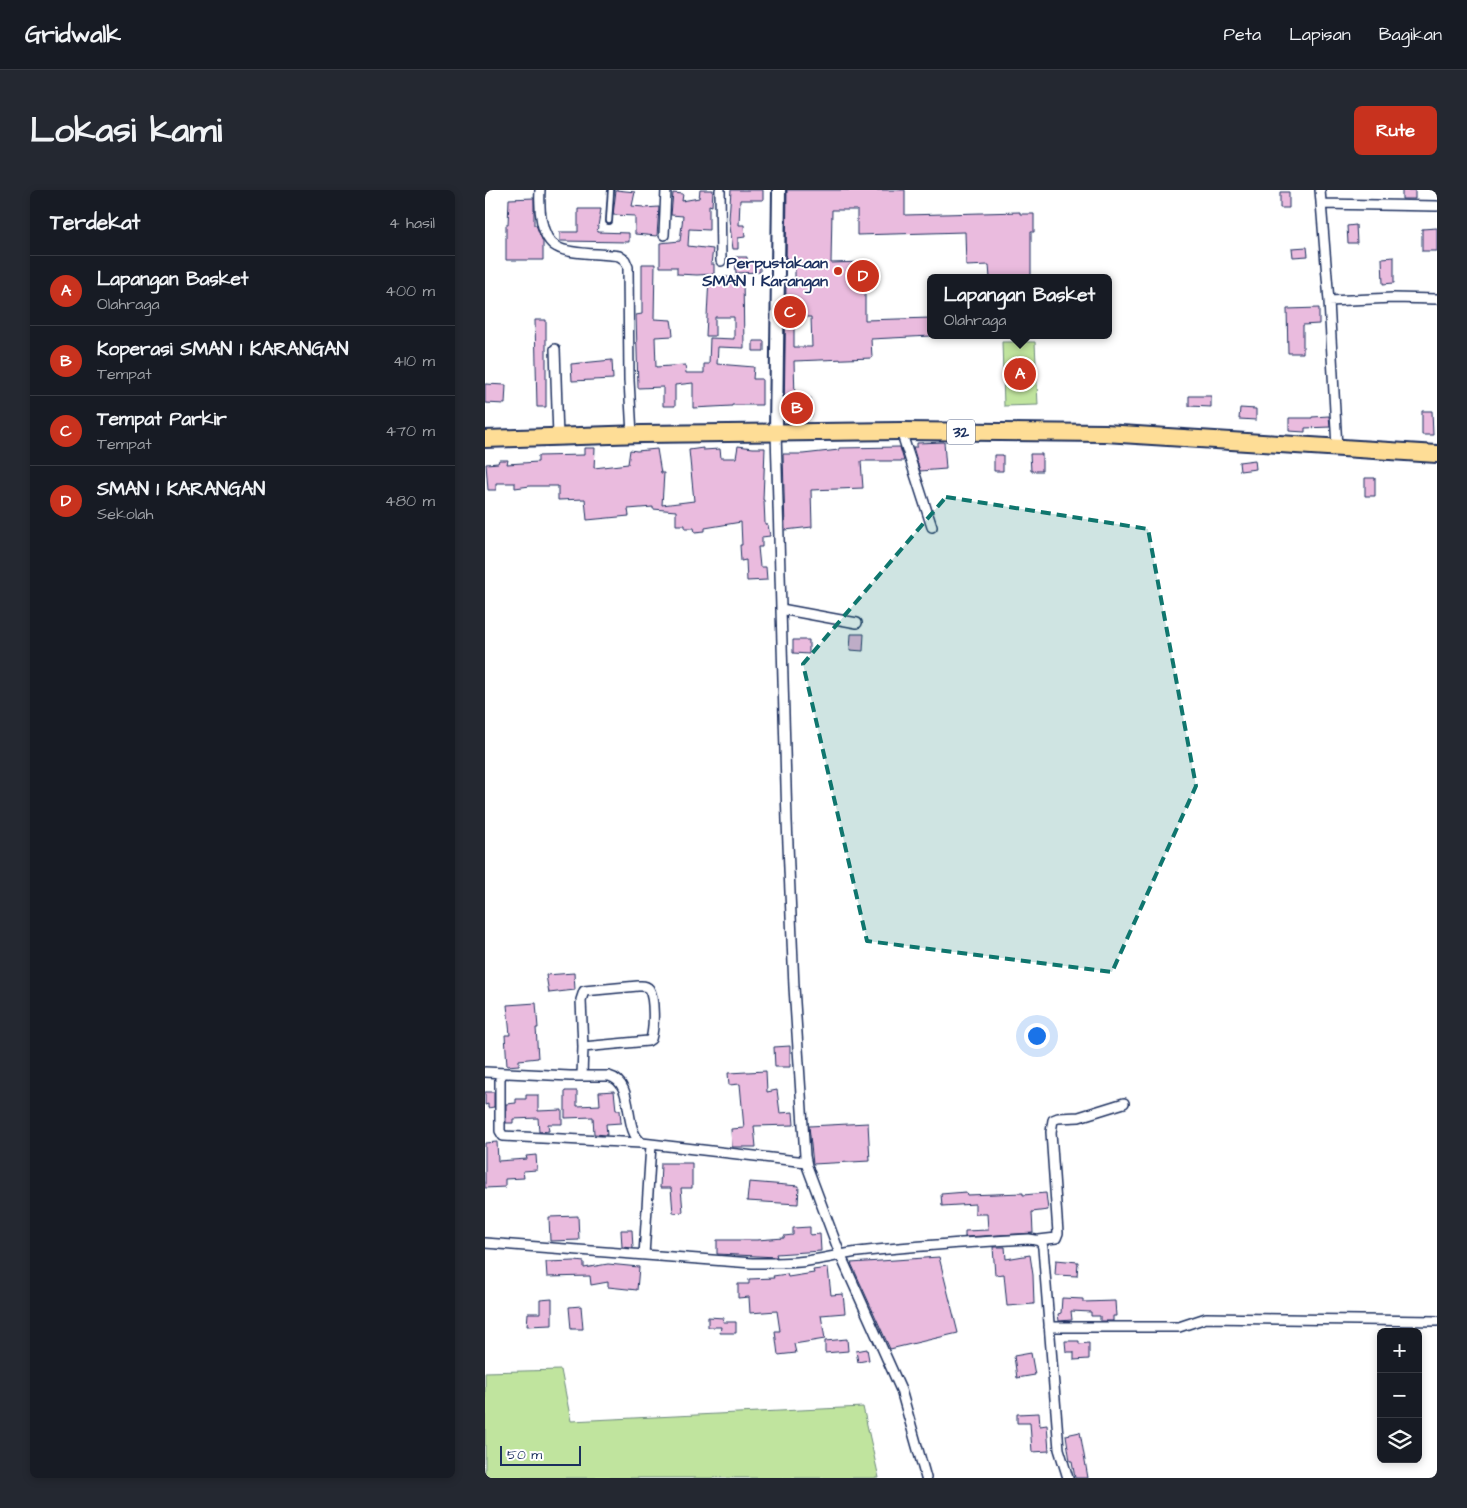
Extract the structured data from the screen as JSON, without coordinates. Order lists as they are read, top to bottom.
{
  "streets": {
    "highway": ["32"]
  },
  "places": ["Perpustakaan SMAN 1 Karangan"],
  "scale_bar": "50 m",
  "page": {
    "header": "Gridwalk",
    "nav": ["Peta", "Lapisan", "Bagikan"],
    "title": "Lokasi kami",
    "buttons": "Rute",
    "heading": ["Terdekat", "4 hasil"],
    "list": [
      {
        "mark": "A",
        "name": "Lapangan Basket",
        "note": "Olahraga",
        "value": "400 m"
      },
      {
        "mark": "B",
        "name": "Koperasi SMAN 1 KARANGAN",
        "note": "Tempat",
        "value": "410 m"
      },
      {
        "mark": "C",
        "name": "Tempat Parkir",
        "note": "Tempat",
        "value": "470 m"
      },
      {
        "mark": "D",
        "name": "SMAN 1 KARANGAN",
        "note": "Sekolah",
        "value": "480 m"
      }
    ],
    "pins": [
      "D",
      "C",
      "A",
      "B"
    ],
    "popup": ["Lapangan Basket", "Olahraga"],
    "map_buttons": ["+", "−"],
    "scale": "50 m"
  }
}
